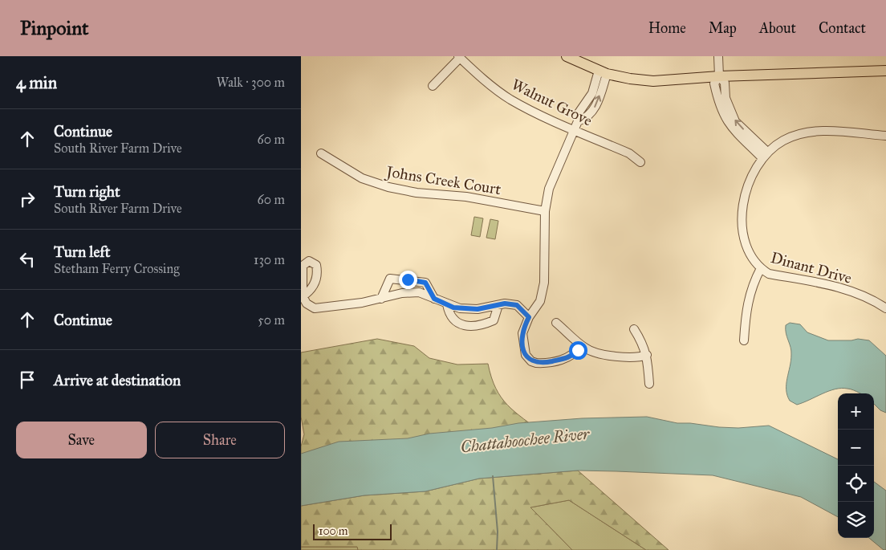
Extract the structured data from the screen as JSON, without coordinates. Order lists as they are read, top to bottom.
{
  "streets": {
    "street": ["Walnut Grove", "Johns Creek Court", "Dinant Drive"]
  },
  "water": ["Chattahoochee River"],
  "scale_bar": "100 m",
  "page": {
    "header": "Pinpoint",
    "nav": [
      "Home",
      "Map",
      "About",
      "Contact"
    ],
    "heading": ["4 min", "Walk · 300 m"],
    "list": [
      ["Continue", "South River Farm Drive", "60 m"],
      ["Turn right", "South River Farm Drive", "60 m"],
      ["Turn left", "Stetham Ferry Crossing", "130 m"],
      ["Continue", "50 m"],
      "Arrive at destination"
    ],
    "map_buttons": ["+", "−"],
    "buttons": ["Save", "Share"],
    "scale": "100 m"
  }
}
